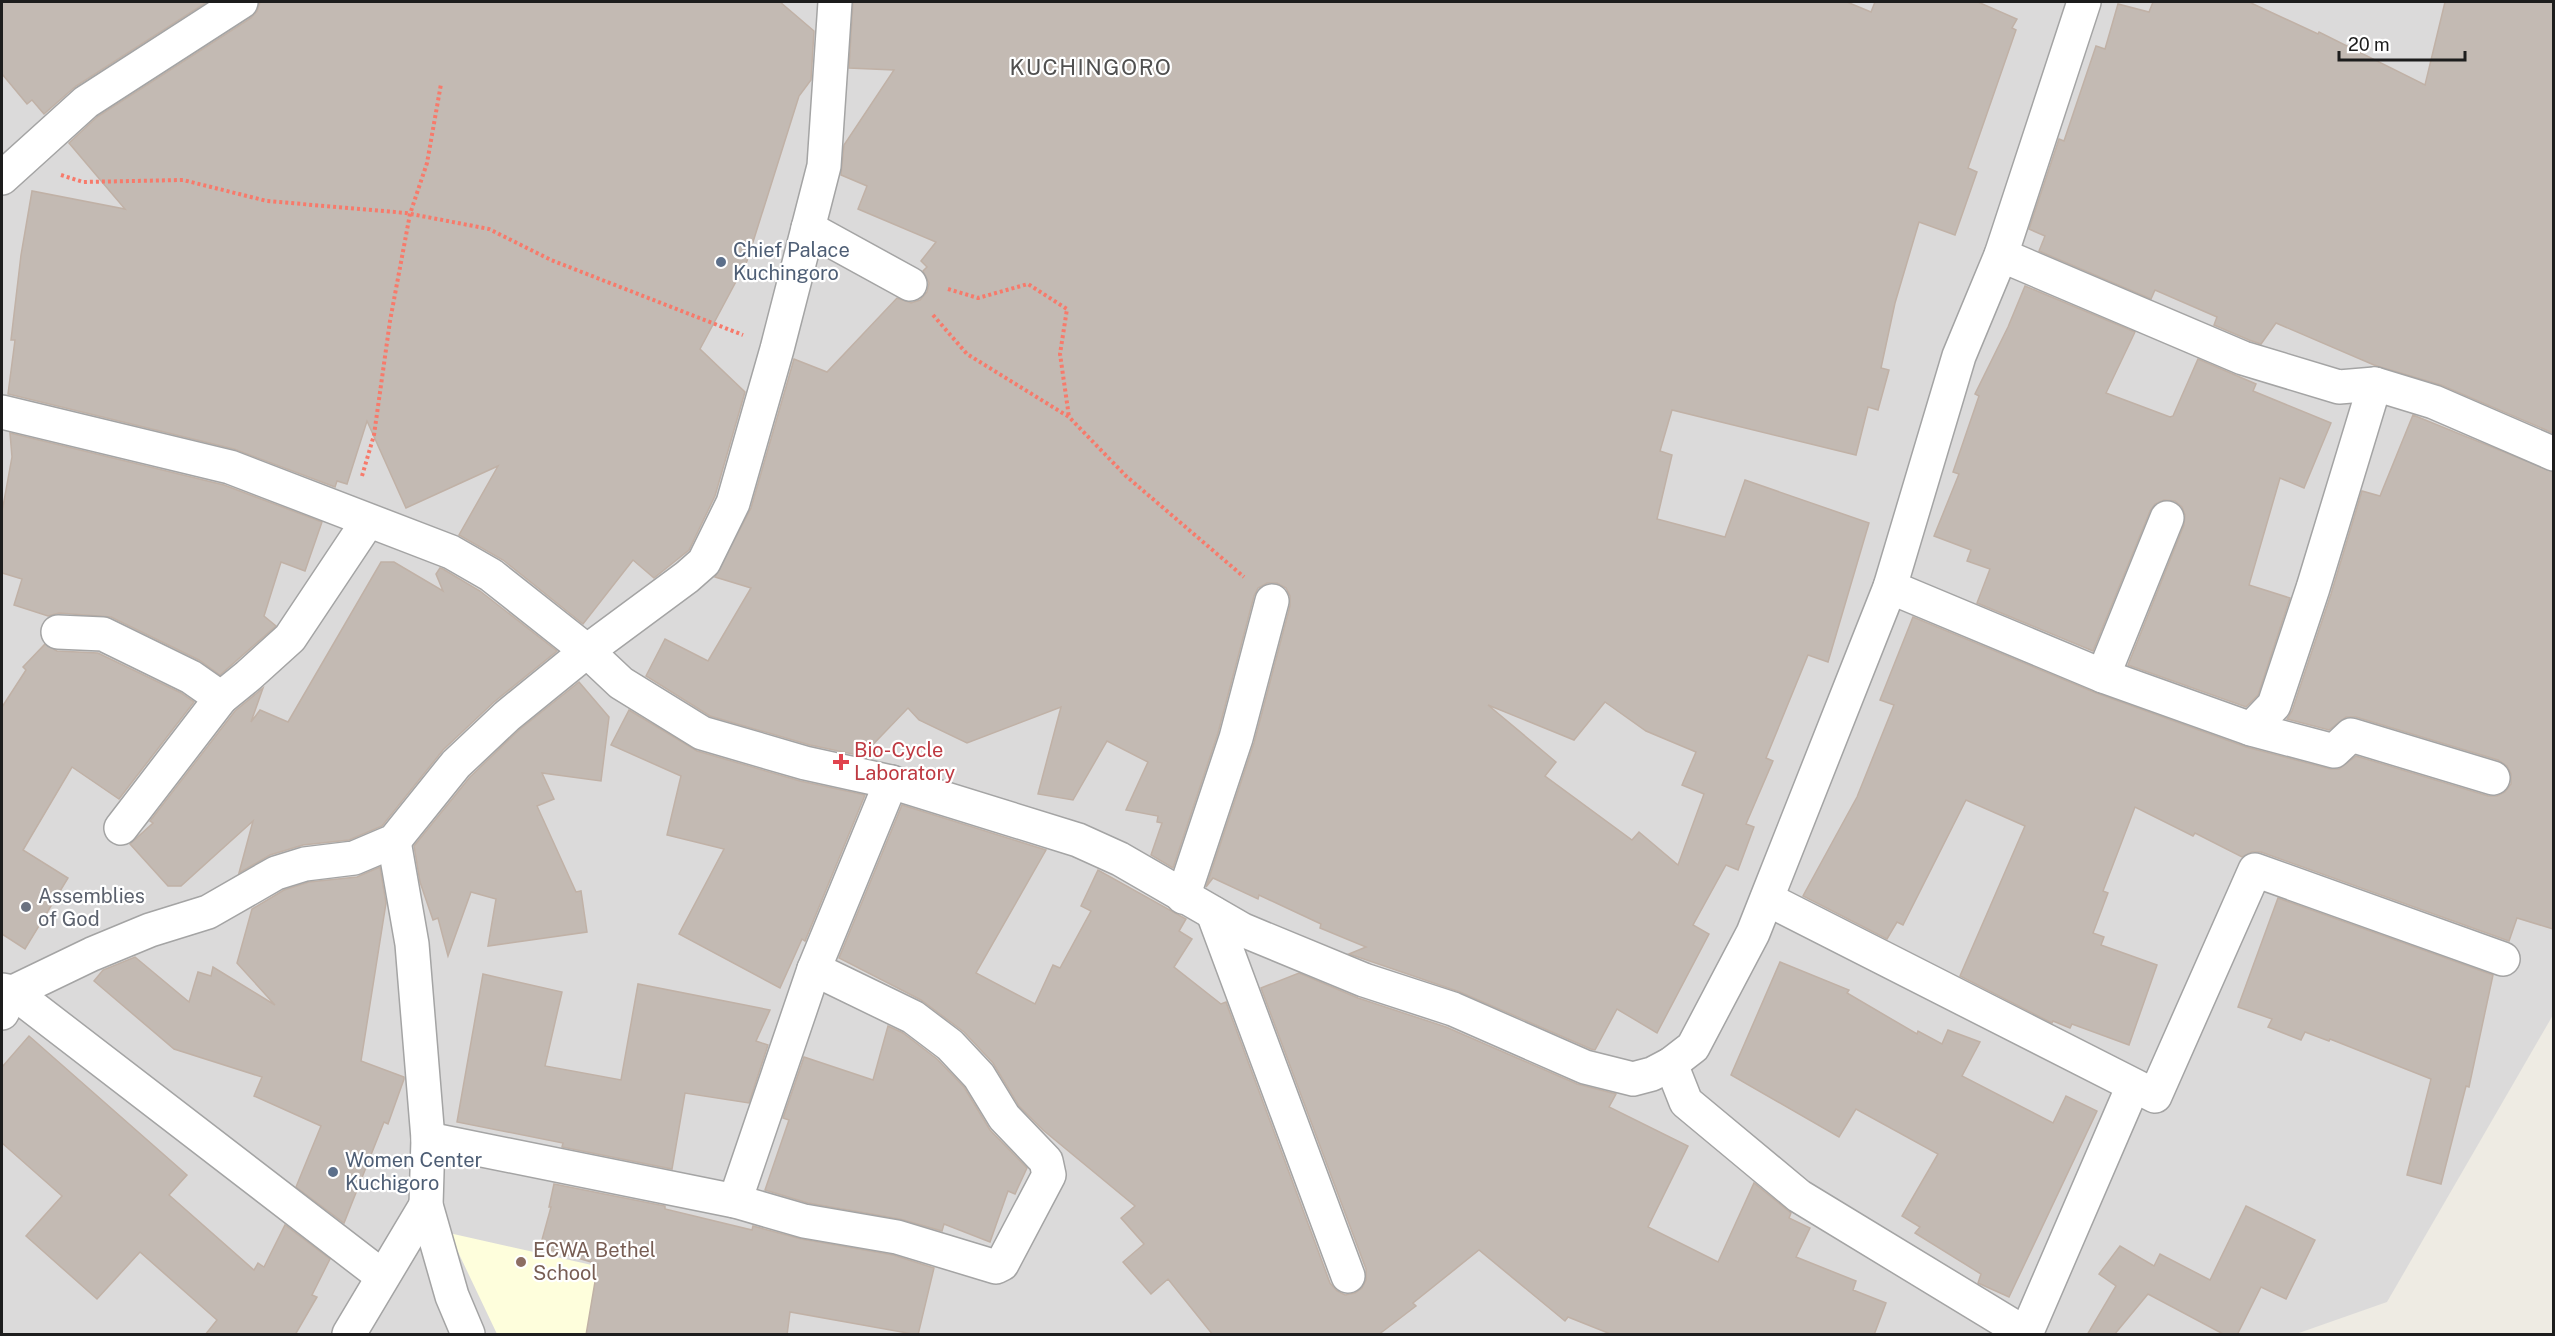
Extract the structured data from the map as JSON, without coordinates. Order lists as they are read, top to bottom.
{
  "districts": ["KUCHINGORO"],
  "places": {
    "other": [
      "Chief Palace Kuchingoro",
      "Assemblies of God",
      "Women Center Kuchigoro",
      "ECWA Bethel School"
    ],
    "health": ["Bio-Cycle Laboratory"]
  },
  "scale_bar": "20 m"
}
